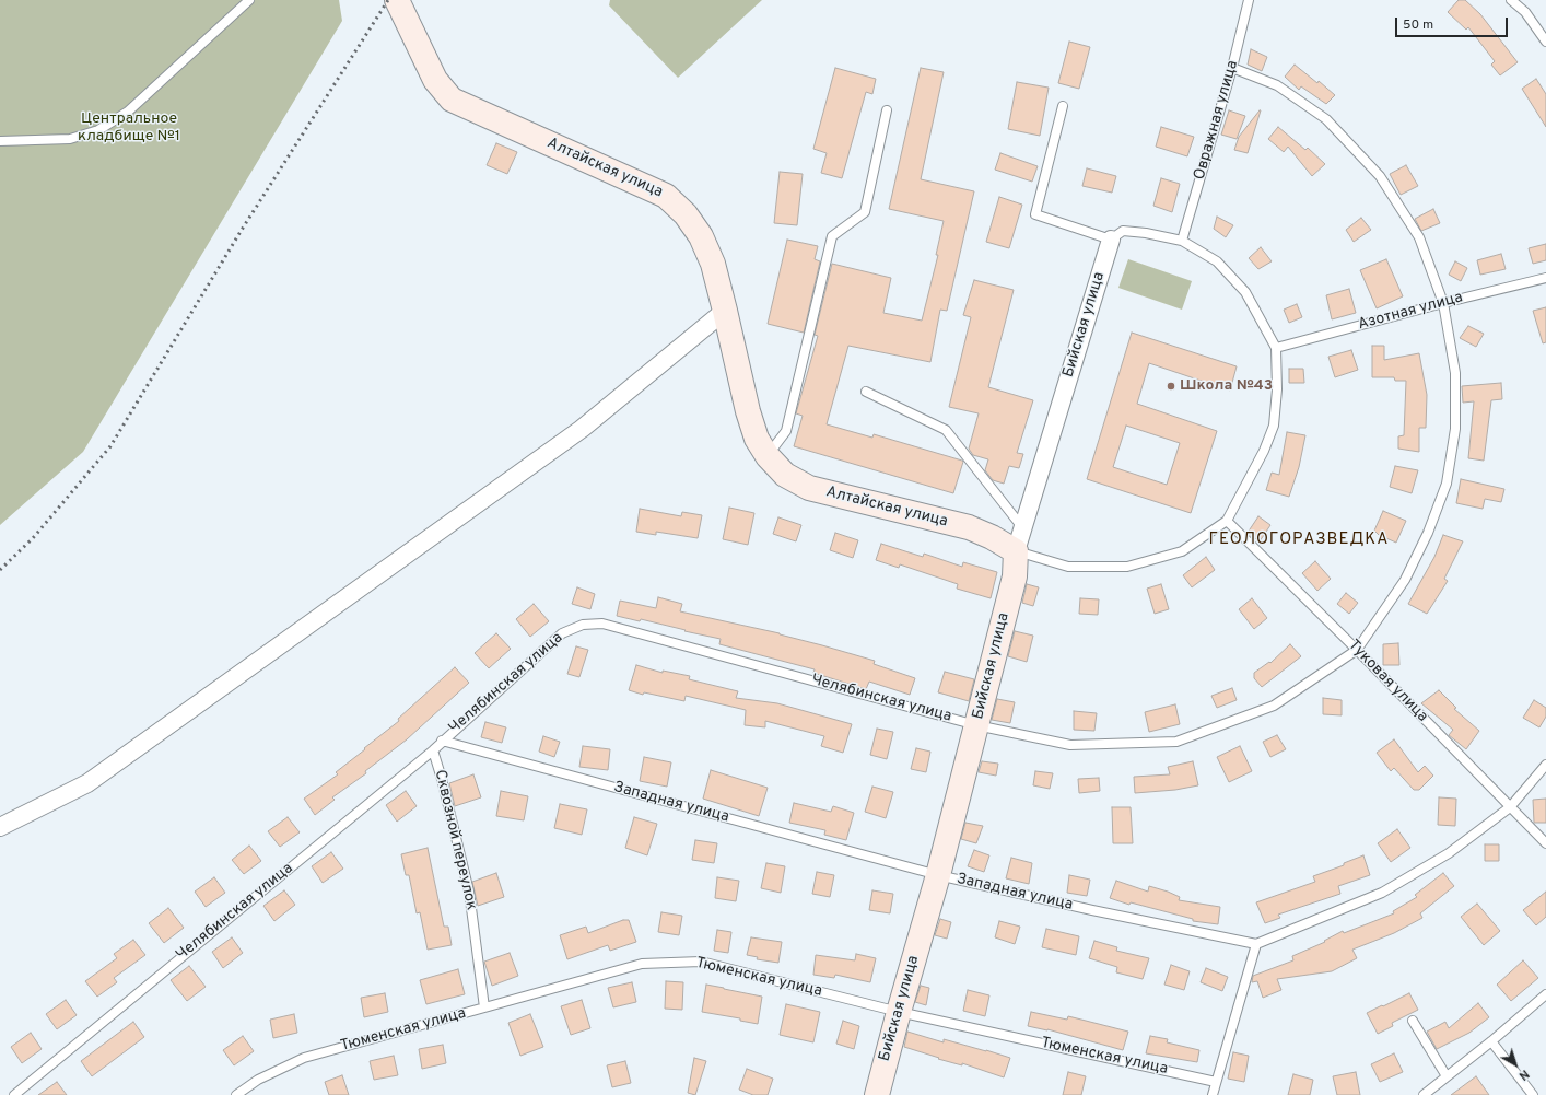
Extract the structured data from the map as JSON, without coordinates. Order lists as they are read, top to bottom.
{
  "streets": {
    "street": ["Алтайская улица", "Бийская улица"],
    "lane": [
      "Овражная улица",
      "Азотная улица",
      "Туковая улица",
      "Челябинская улица",
      "Западная улица",
      "Сквозной переулок",
      "Тюменская улица"
    ]
  },
  "crossings": [
    ["Овражная улица", "Алтайская улица"],
    ["Овражная улица", "Челябинская улица"],
    ["Алтайская улица", "Азотная улица"],
    ["Алтайская улица", "Бийская улица"],
    ["Алтайская улица", "Туковая улица"],
    ["Азотная улица", "Челябинская улица"],
    ["Бийская улица", "Челябинская улица"],
    ["Бийская улица", "Западная улица"],
    ["Бийская улица", "Тюменская улица"],
    ["Туковая улица", "Челябинская улица"],
    ["Челябинская улица", "Западная улица"],
    ["Челябинская улица", "Сквозной переулок"],
    ["Сквозной переулок", "Тюменская улица"]
  ],
  "districts": ["ГЕОЛОГОРАЗВЕДКА"],
  "parks": ["Центральное кладбище №1"],
  "places": ["Школа №43"],
  "scale_bar": "50 m",
  "north": "bottom right"
}
